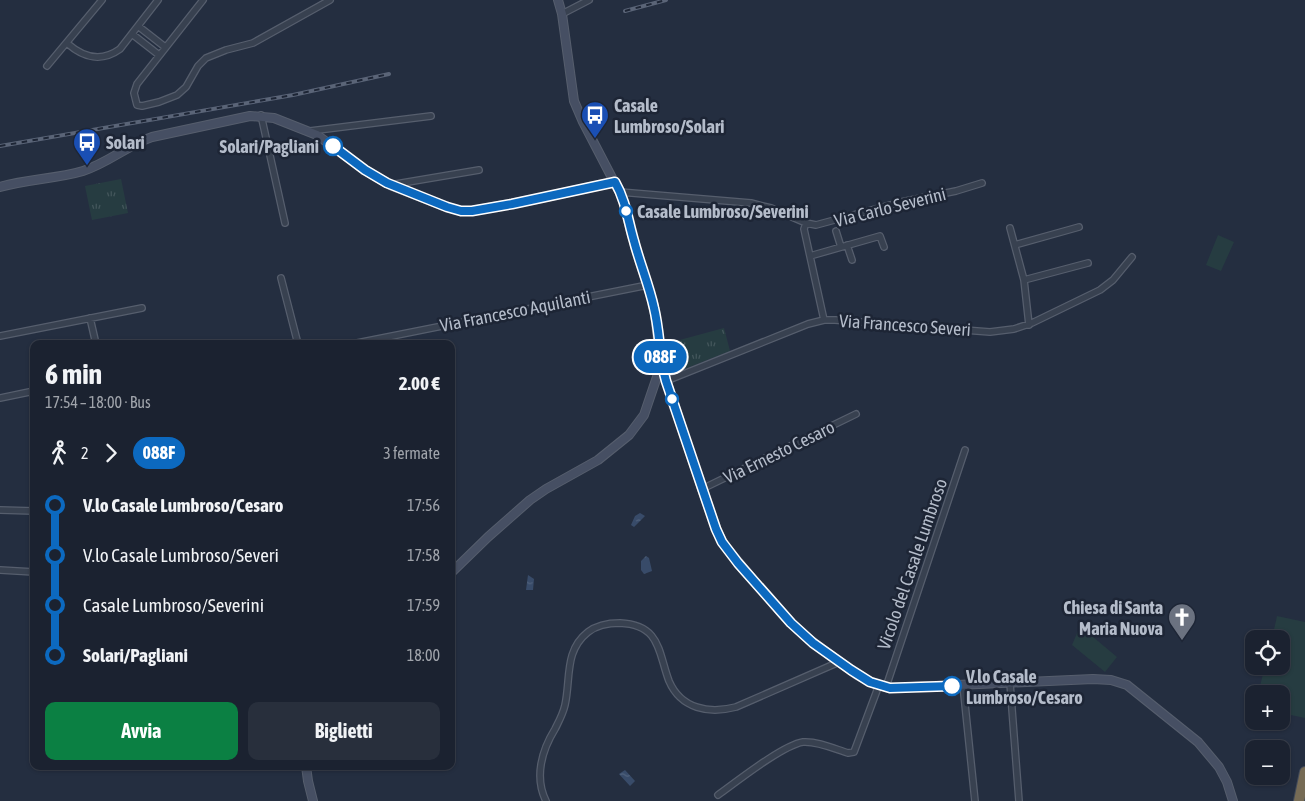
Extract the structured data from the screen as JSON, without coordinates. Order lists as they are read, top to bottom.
{
  "streets": {
    "street": [
      "Via Carlo Severini",
      "Via Francesco Aquilanti",
      "Via Francesco Severi",
      "Via Ernesto Cesaro",
      "Vicolo del Casale Lumbroso"
    ]
  },
  "places": {
    "bus stop": ["Casale Lumbroso/Solari", "Solari"],
    "other": ["Solari/Pagliani", "Casale Lumbroso/Severini", "V.lo Casale Lumbroso/Cesaro"],
    "church": ["Chiesa di Santa Maria Nuova"]
  },
  "lines": ["bus line 088F"],
  "page": {
    "on_map": "088F",
    "heading": ["6 min", "17:54 – 18:00 · Bus", "2.00 €"],
    "legs": ["2", "088F", "3 fermate"],
    "list": [
      {
        "name": "V.lo Casale Lumbroso/Cesaro",
        "value": "17:56"
      },
      {
        "name": "V.lo Casale Lumbroso/Severi",
        "value": "17:58"
      },
      {
        "name": "Casale Lumbroso/Severini",
        "value": "17:59"
      },
      {
        "name": "Solari/Pagliani",
        "value": "18:00"
      }
    ],
    "map_buttons": ["+", "−"],
    "buttons": ["Avvia", "Biglietti"]
  }
}
